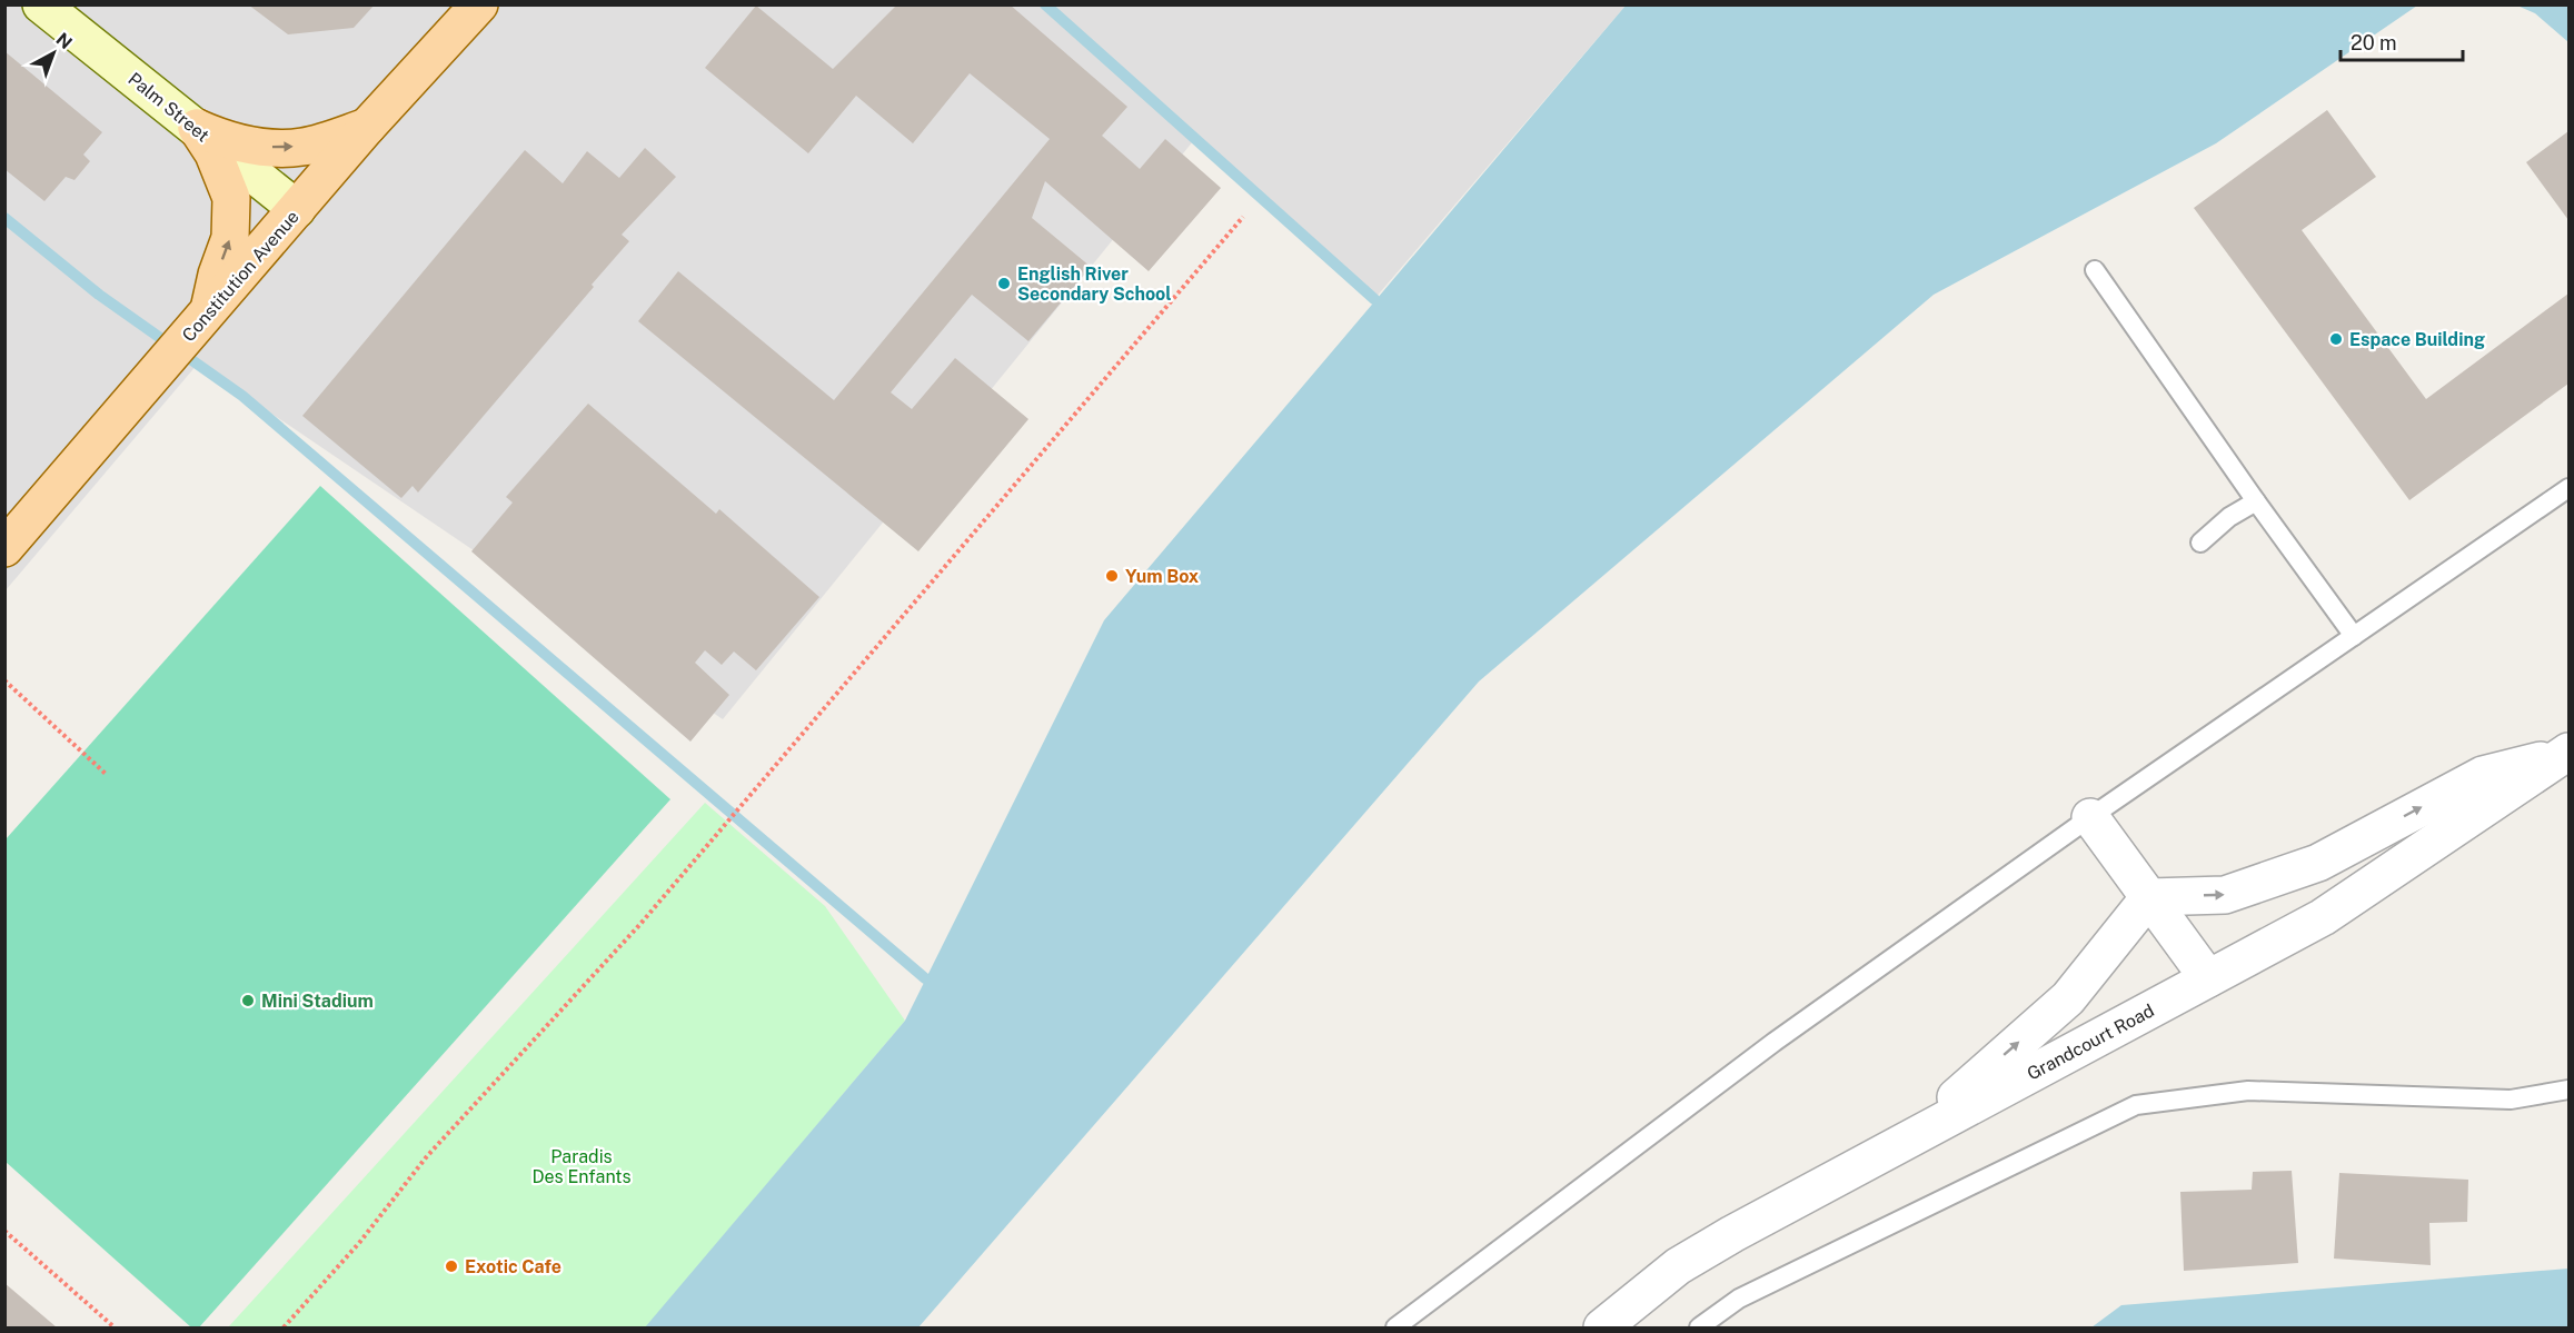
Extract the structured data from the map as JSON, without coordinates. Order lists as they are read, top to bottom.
{
  "streets": {
    "main road": ["Palm Street", "Constitution Avenue"],
    "street": ["Grandcourt Road"]
  },
  "crossings": [
    ["Palm Street", "Constitution Avenue"]
  ],
  "parks": ["Paradis Des Enfants"],
  "places": [
    "English River Secondary School",
    "Espace Building",
    "Yum Box",
    "Mini Stadium",
    "Exotic Cafe"
  ],
  "scale_bar": "20 m",
  "north": "top right"
}
